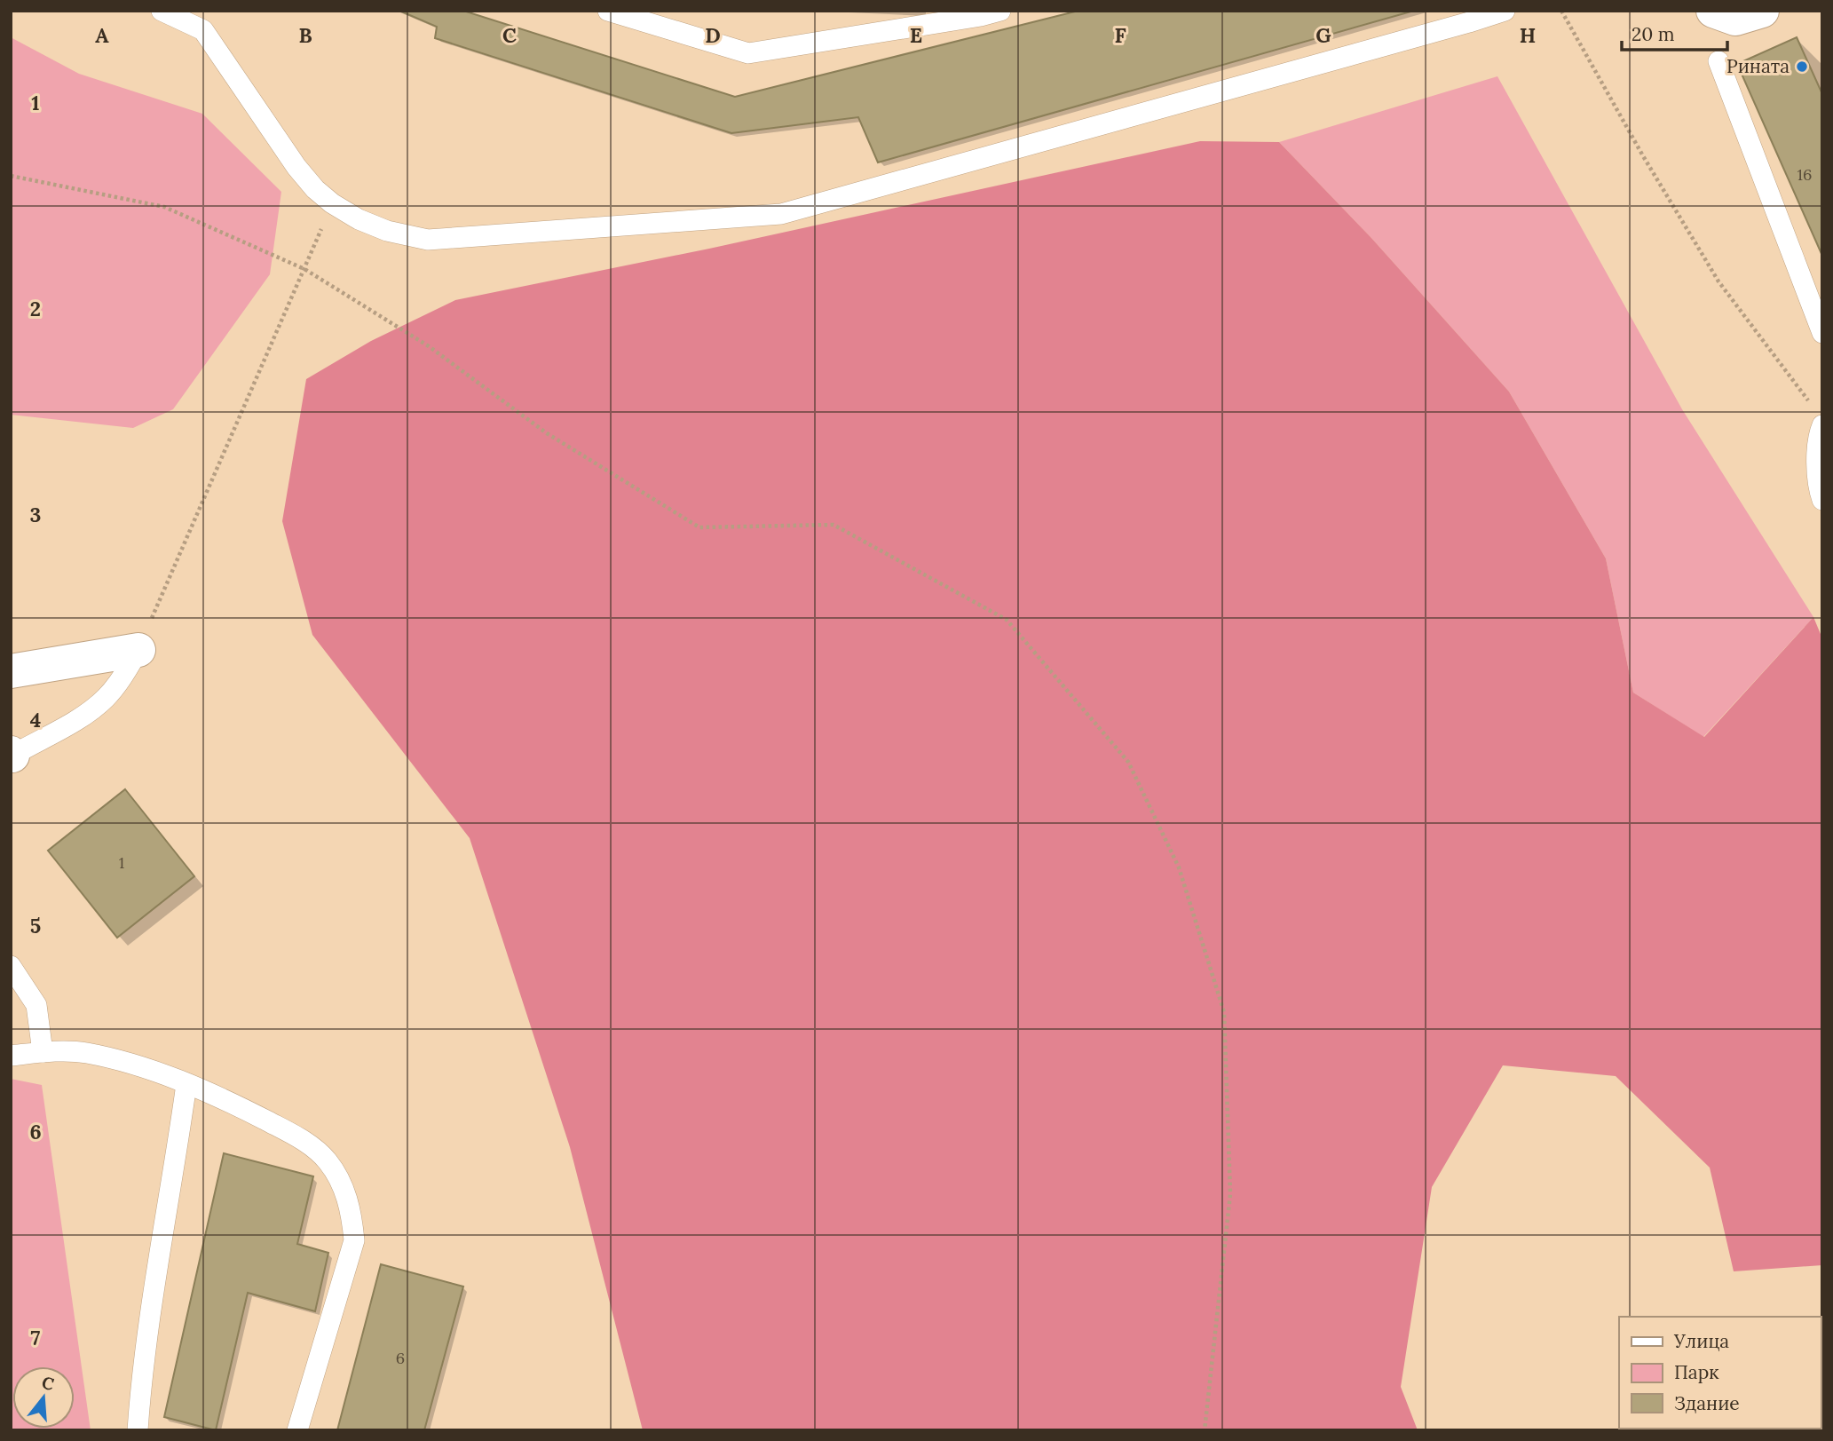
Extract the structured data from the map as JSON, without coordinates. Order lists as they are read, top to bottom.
{
  "places": ["Рината"],
  "house_numbers": ["16", "1", "6"],
  "legend": ["Улица", "Парк", "Здание"],
  "scale_bar": "20 m",
  "north": "top",
  "grid": {
    "columns": [
      "A",
      "B",
      "C",
      "D",
      "E",
      "F",
      "G",
      "H"
    ],
    "rows": [
      "1",
      "2",
      "3",
      "4",
      "5",
      "6",
      "7"
    ]
  }
}
